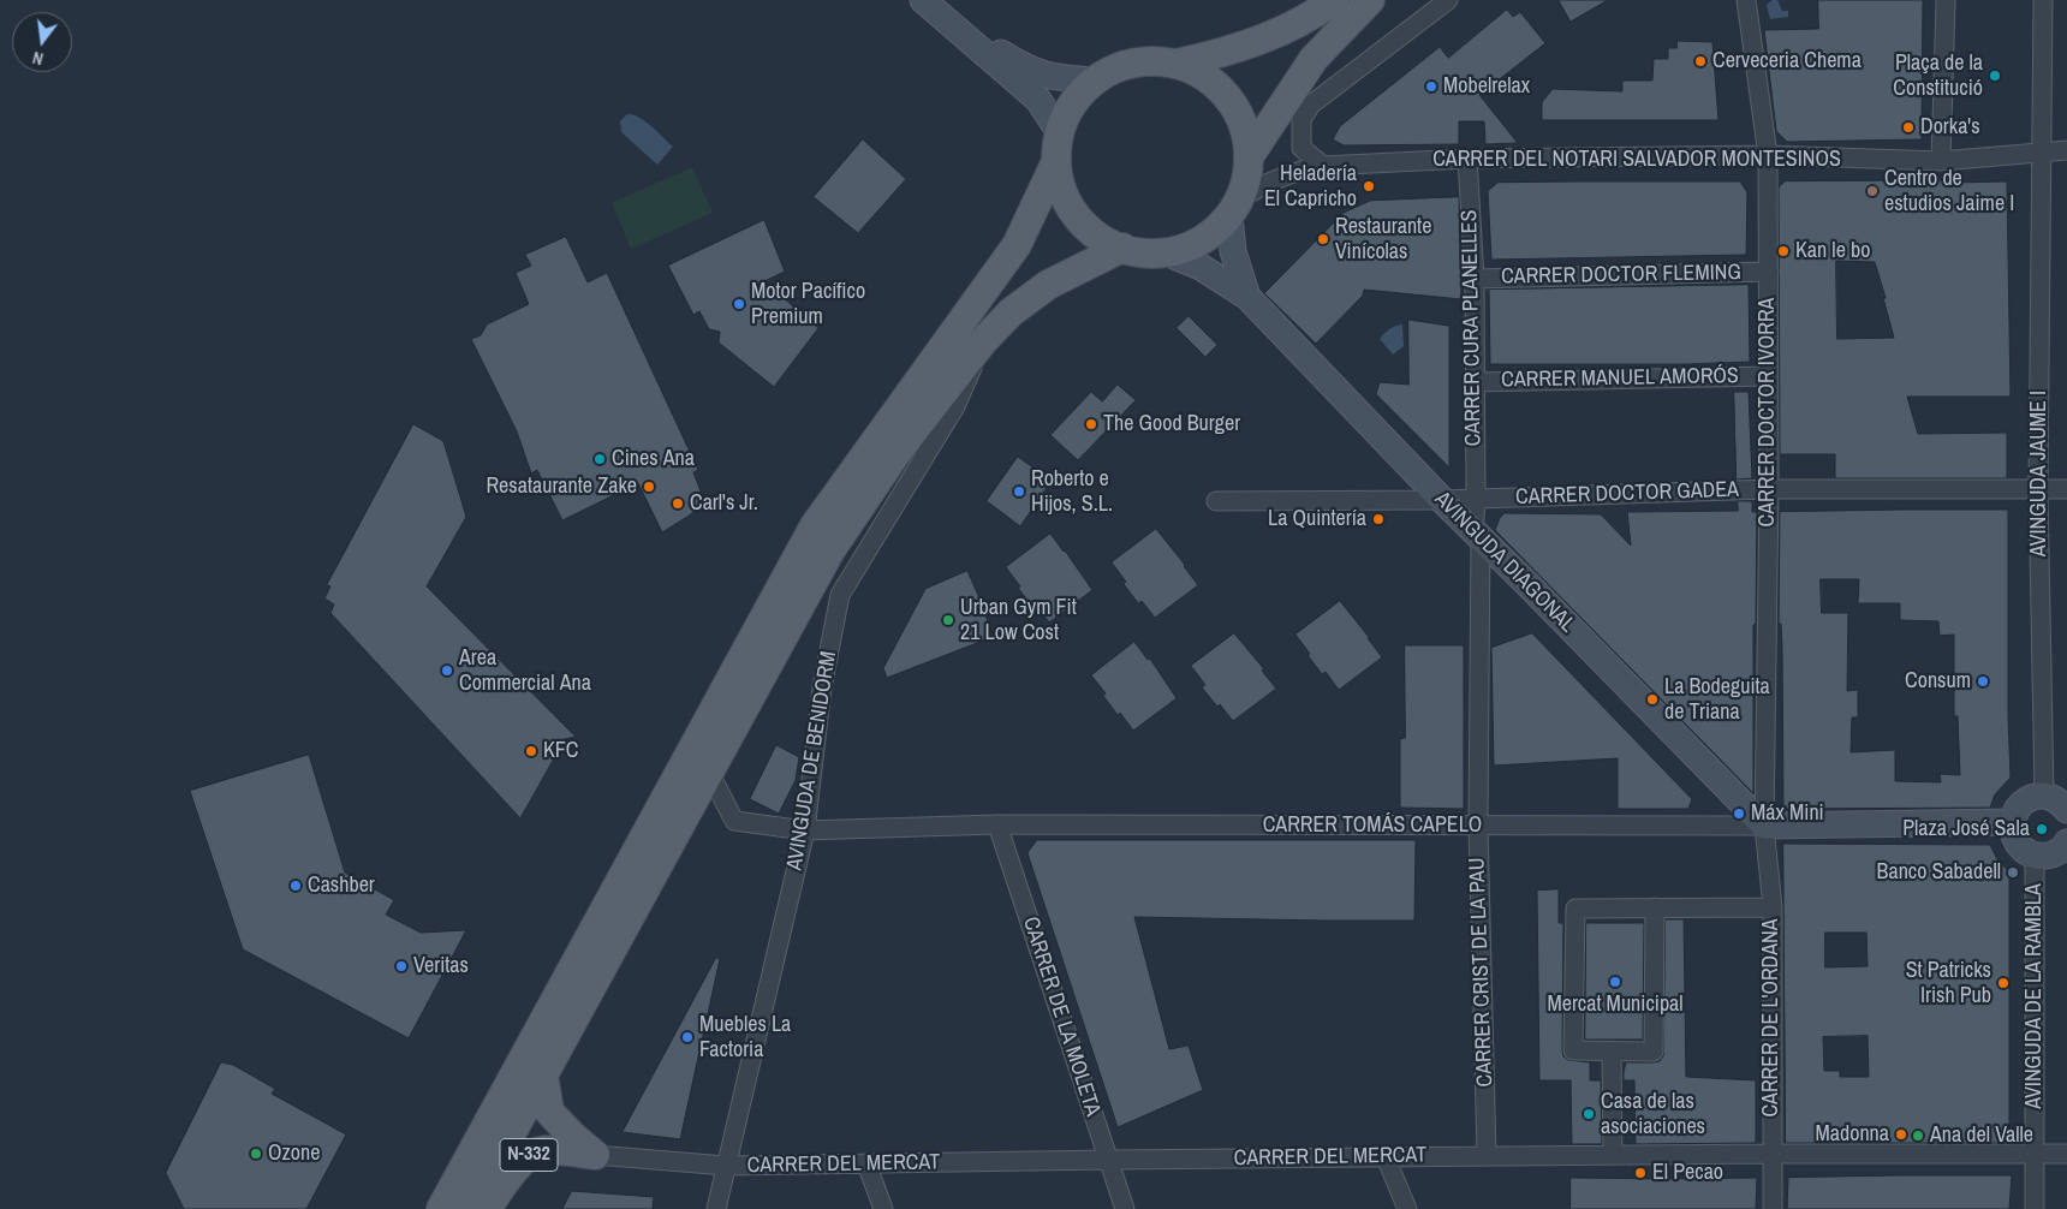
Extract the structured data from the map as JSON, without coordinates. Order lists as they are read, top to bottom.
{
  "streets": {
    "main road": ["N-332"],
    "street": [
      "CARRER DEL NOTARI SALVADOR MONTESINOS",
      "CARRER DOCTOR FLEMING",
      "CARRER CURA PLANELLES",
      "CARRER MANUEL AMORÓS",
      "CARRER DOCTOR IVORRA",
      "AVINGUDA JAUME I",
      "CARRER DOCTOR GADEA",
      "AVINGUDA DIAGONAL",
      "AVINGUDA DE BENIDORM",
      "CARRER TOMÁS CAPELO",
      "CARRER CRIST DE LA PAU",
      "AVINGUDA DE LA RAMBLA",
      "CARRER DE LA MOLETA",
      "CARRER DE L'ORDANA",
      "CARRER DEL MERCAT"
    ]
  },
  "crossings": [
    ["CARRER DEL NOTARI SALVADOR MONTESINOS", "CARRER CURA PLANELLES"],
    ["CARRER DEL NOTARI SALVADOR MONTESINOS", "CARRER DOCTOR IVORRA"],
    ["CARRER DEL NOTARI SALVADOR MONTESINOS", "AVINGUDA JAUME I"],
    ["CARRER DEL NOTARI SALVADOR MONTESINOS", "AVINGUDA DIAGONAL"],
    ["CARRER DOCTOR FLEMING", "CARRER CURA PLANELLES"],
    ["CARRER DOCTOR FLEMING", "CARRER DOCTOR IVORRA"],
    ["CARRER CURA PLANELLES", "CARRER MANUEL AMORÓS"],
    ["CARRER CURA PLANELLES", "CARRER DOCTOR GADEA"],
    ["CARRER CURA PLANELLES", "AVINGUDA DIAGONAL"],
    ["CARRER CURA PLANELLES", "CARRER CRIST DE LA PAU"],
    ["CARRER MANUEL AMORÓS", "CARRER DOCTOR IVORRA"],
    ["CARRER DOCTOR IVORRA", "CARRER DOCTOR GADEA"],
    ["CARRER DOCTOR IVORRA", "AVINGUDA DIAGONAL"],
    ["CARRER DOCTOR IVORRA", "CARRER TOMÁS CAPELO"],
    ["CARRER DOCTOR IVORRA", "CARRER DE L'ORDANA"],
    ["AVINGUDA JAUME I", "CARRER DOCTOR GADEA"],
    ["CARRER DOCTOR GADEA", "AVINGUDA DIAGONAL"],
    ["AVINGUDA DIAGONAL", "CARRER TOMÁS CAPELO"],
    ["AVINGUDA DIAGONAL", "CARRER CRIST DE LA PAU"],
    ["AVINGUDA DIAGONAL", "CARRER DE L'ORDANA"],
    ["AVINGUDA DE BENIDORM", "CARRER TOMÁS CAPELO"],
    ["AVINGUDA DE BENIDORM", "CARRER DEL MERCAT"],
    ["CARRER TOMÁS CAPELO", "CARRER CRIST DE LA PAU"],
    ["CARRER TOMÁS CAPELO", "CARRER DE LA MOLETA"],
    ["CARRER TOMÁS CAPELO", "CARRER DE L'ORDANA"],
    ["CARRER CRIST DE LA PAU", "CARRER DEL MERCAT"],
    ["AVINGUDA DE LA RAMBLA", "CARRER DEL MERCAT"],
    ["CARRER DE LA MOLETA", "CARRER DEL MERCAT"],
    ["CARRER DE L'ORDANA", "CARRER DEL MERCAT"],
    ["N-332", "CARRER DEL MERCAT"]
  ],
  "places": [
    "Cerveceria Chema",
    "Plaça de la Constitució",
    "Mobelrelax",
    "Dorka's",
    "Heladería El Capricho",
    "Centro de estudios Jaime I",
    "Restaurante Vinícolas",
    "Kan le bo",
    "Motor Pacífico Premium",
    "The Good Burger",
    "Cines Ana",
    "Resataurante Zake",
    "Roberto e Hijos, S.L.",
    "Carl's Jr.",
    "La Quintería",
    "Urban Gym Fit 21 Low Cost",
    "Area Commercial Ana",
    "Consum",
    "La Bodeguita de Triana",
    "KFC",
    "Máx Mini",
    "Plaza José Sala",
    "Banco Sabadell",
    "Cashber",
    "Veritas",
    "Mercat Municipal",
    "St Patricks Irish Pub",
    "Muebles La Factoria",
    "Casa de las asociaciones",
    "Madonna",
    "Ana del Valle",
    "Ozone",
    "El Pecao"
  ],
  "north": "bottom"
}
